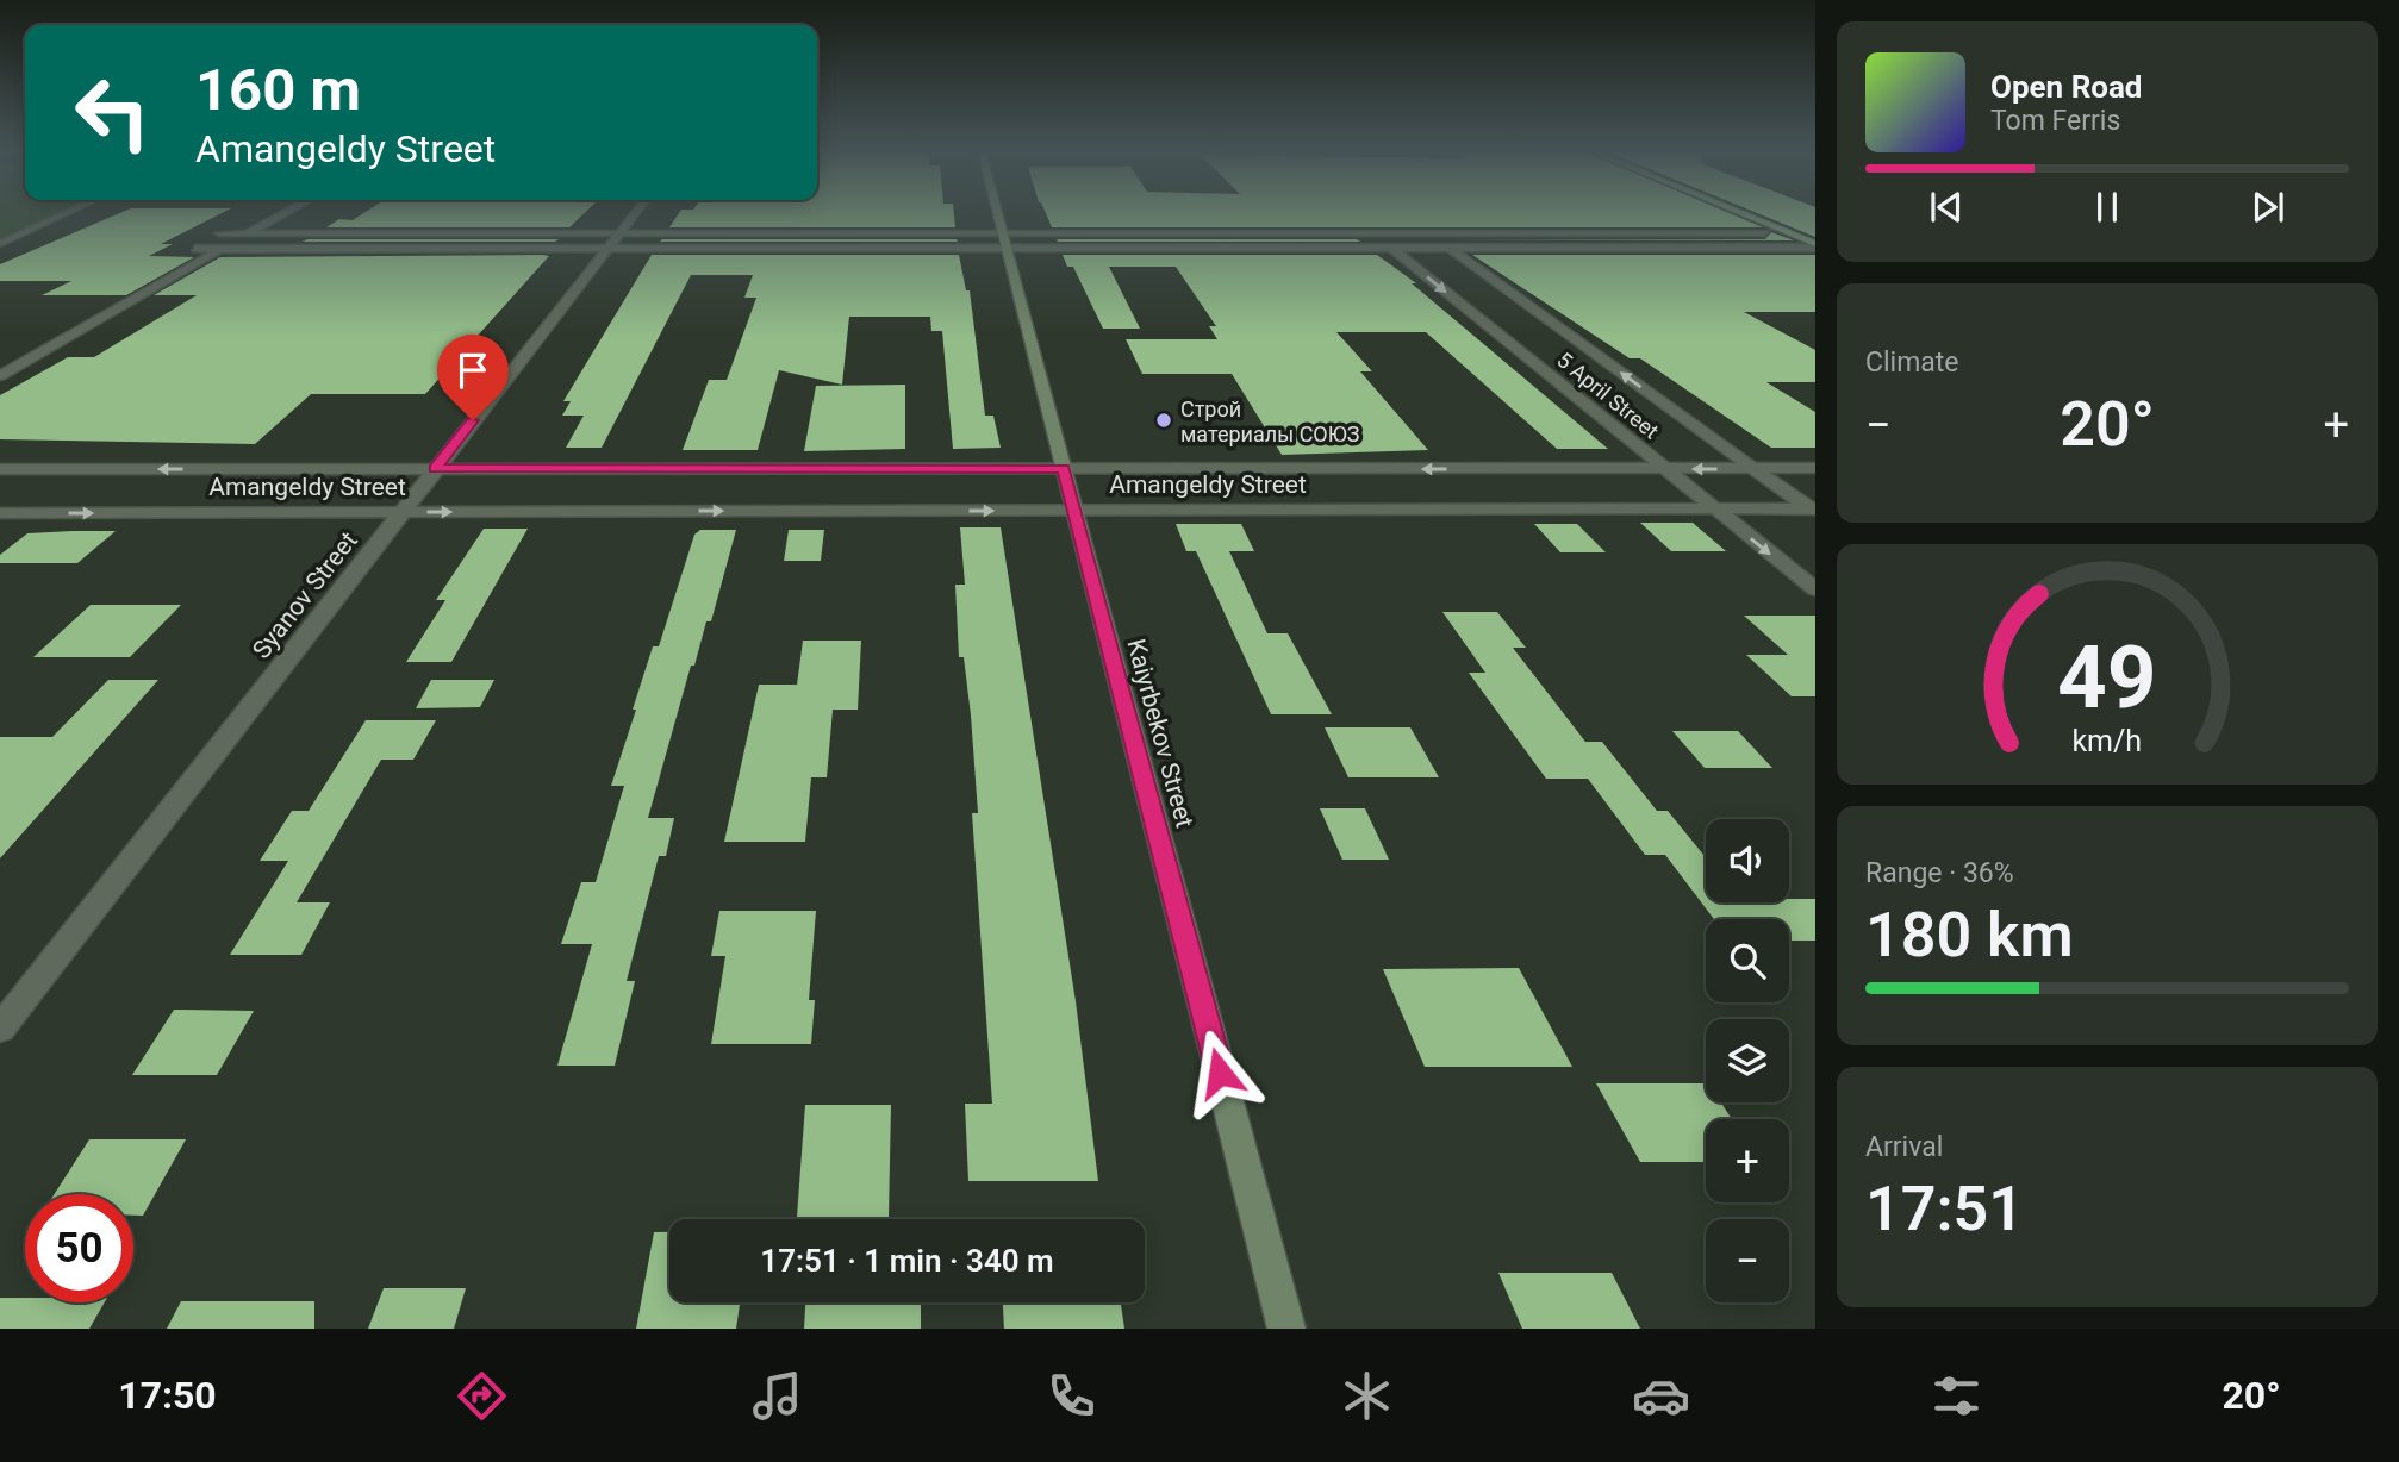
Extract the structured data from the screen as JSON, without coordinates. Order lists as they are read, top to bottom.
{
  "streets": {
    "main road": ["Kaiyrbekov Street"],
    "street": ["5 April Street", "Amangeldy Street", "Syanov Street"]
  },
  "crossings": [
    ["5 April Street", "Amangeldy Street"],
    ["Amangeldy Street", "Syanov Street"],
    ["Amangeldy Street", "Kaiyrbekov Street"]
  ],
  "places": ["Строй материалы СОЮЗ"],
  "page": {
    "turn": ["160 m", "Amangeldy Street"],
    "song": ["Open Road", "Tom Ferris"],
    "tile": [
      "Climate",
      ["Range · 36%", "180 km"],
      ["Arrival", "17:51"]
    ],
    "heat": ["−", "20°", "+"],
    "map_buttons": ["+", "−"],
    "limit": "50",
    "trip": "17:51 · 1 min · 340 m",
    "tabs": ["17:50", "20°"],
    "gauge": ["49", "km/h"]
  }
}
